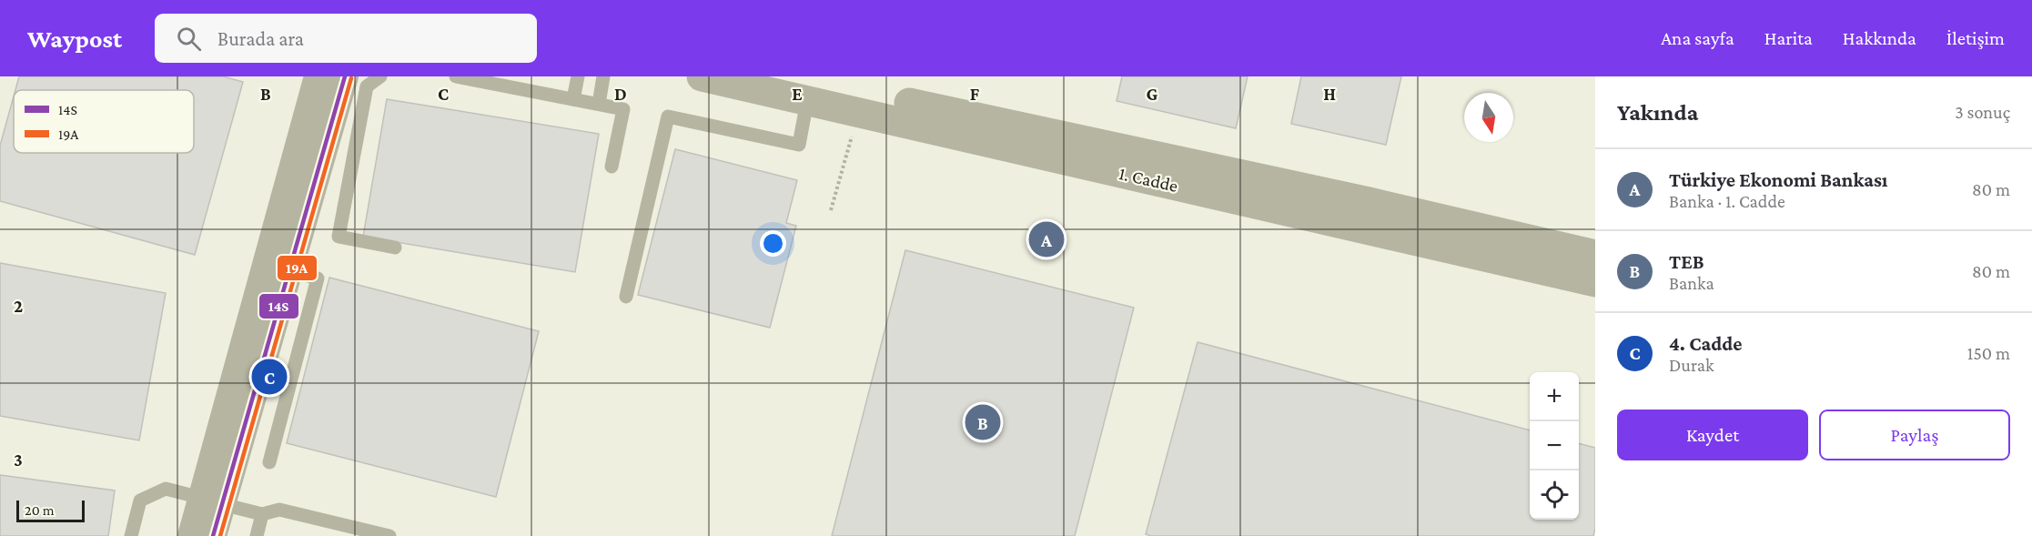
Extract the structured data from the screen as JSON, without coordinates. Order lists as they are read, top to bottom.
{
  "streets": {
    "street": ["1. Cadde"]
  },
  "lines": ["transit line 14S", "transit line 19A"],
  "legend": ["14S", "19A"],
  "scale_bar": "20 m",
  "north": "bottom",
  "page": {
    "header": "Waypost",
    "search": "Burada ara",
    "nav": [
      "Ana sayfa",
      "Harita",
      "Hakkında",
      "İletişim"
    ],
    "heading": ["Yakında", "3 sonuç"],
    "list": [
      {
        "mark": "A",
        "name": "Türkiye Ekonomi Bankası",
        "note": "Banka · 1. Cadde",
        "value": "80 m"
      },
      {
        "mark": "B",
        "name": "TEB",
        "note": "Banka",
        "value": "80 m"
      },
      {
        "mark": "C",
        "name": "4. Cadde",
        "note": "Durak",
        "value": "150 m"
      }
    ],
    "pins": ["A", "C", "B"],
    "map_buttons": ["+", "−"],
    "buttons": ["Kaydet", "Paylaş"],
    "scale": "20 m"
  },
  "grid": {
    "columns": [
      "B",
      "C",
      "D",
      "E",
      "F",
      "G",
      "H"
    ],
    "rows": ["2", "3"]
  }
}
